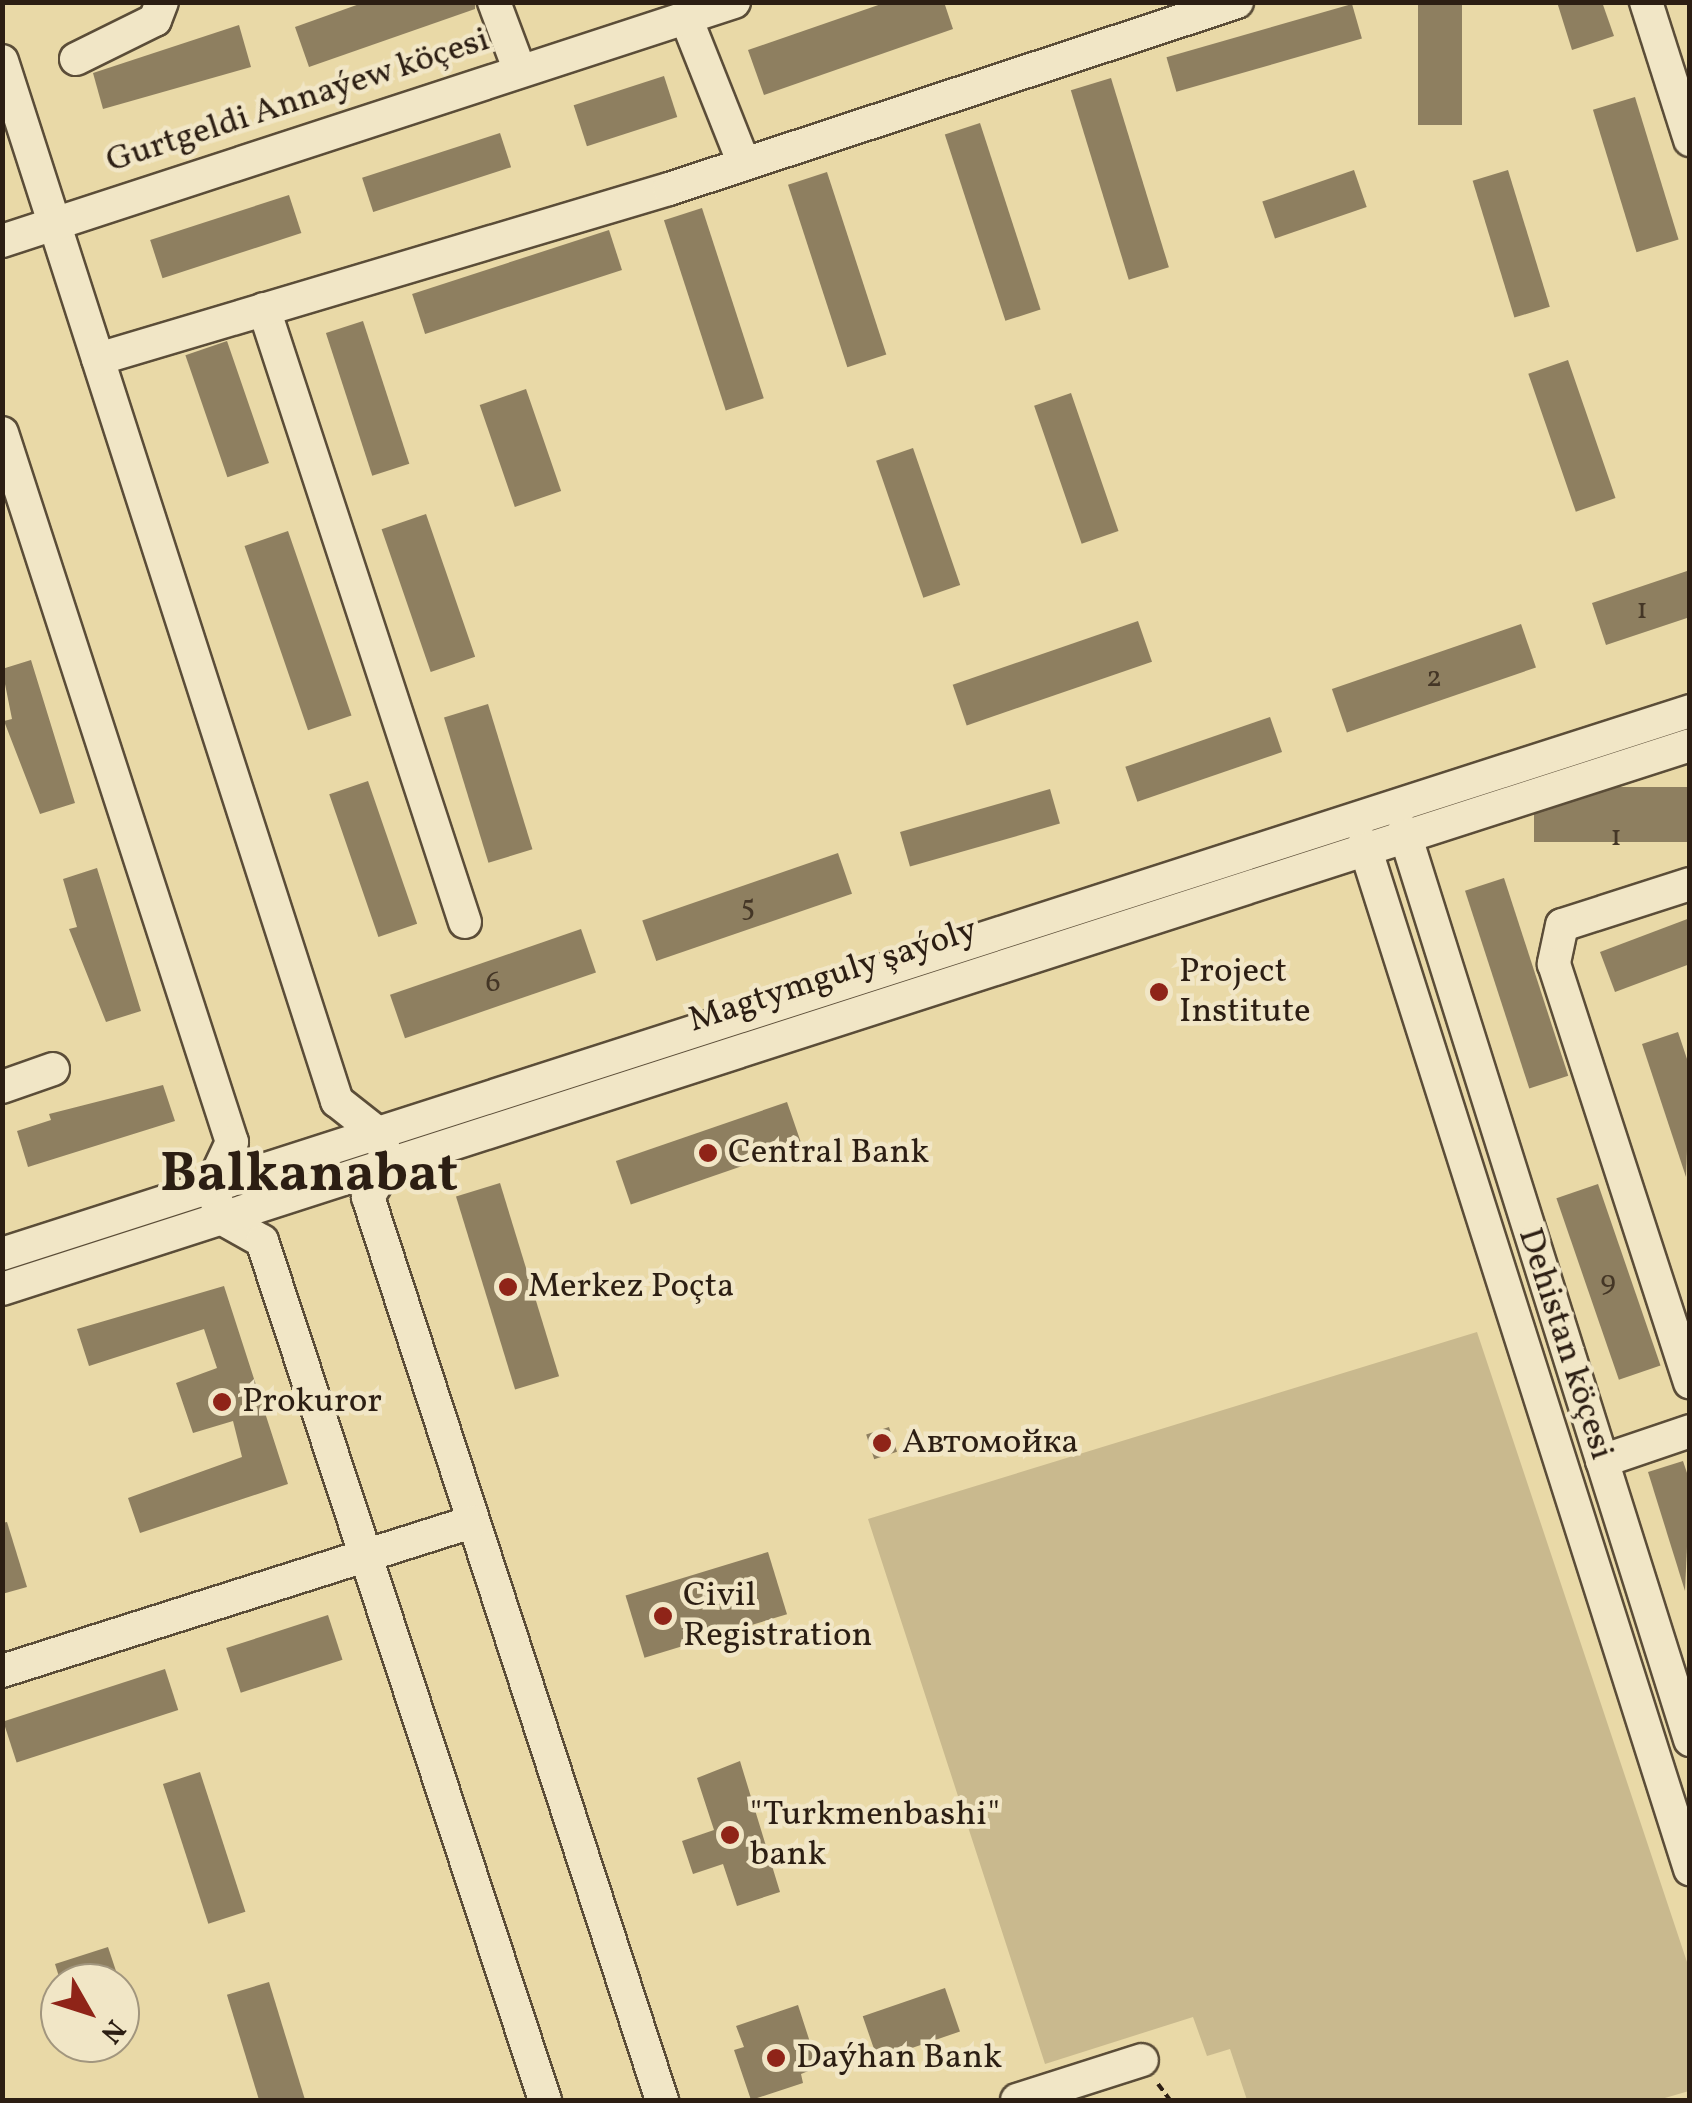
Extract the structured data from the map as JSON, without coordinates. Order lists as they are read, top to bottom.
{
  "streets": {
    "street": ["Gurtgeldi Annaýew köçesi", "Magtymguly şaýoly", "Dehistan köçesi"]
  },
  "crossings": [
    ["Magtymguly şaýoly", "Dehistan köçesi"]
  ],
  "districts": ["Balkanabat"],
  "places": [
    "Project Institute",
    "Central Bank",
    "Merkez Poçta",
    "Prokuror",
    "Автомойка",
    "Civil Registration",
    "\"Turkmenbashi\" bank",
    "Daýhan Bank"
  ],
  "house_numbers": [
    "1",
    "2",
    "1",
    "5",
    "6",
    "9"
  ],
  "north": "bottom right"
}
